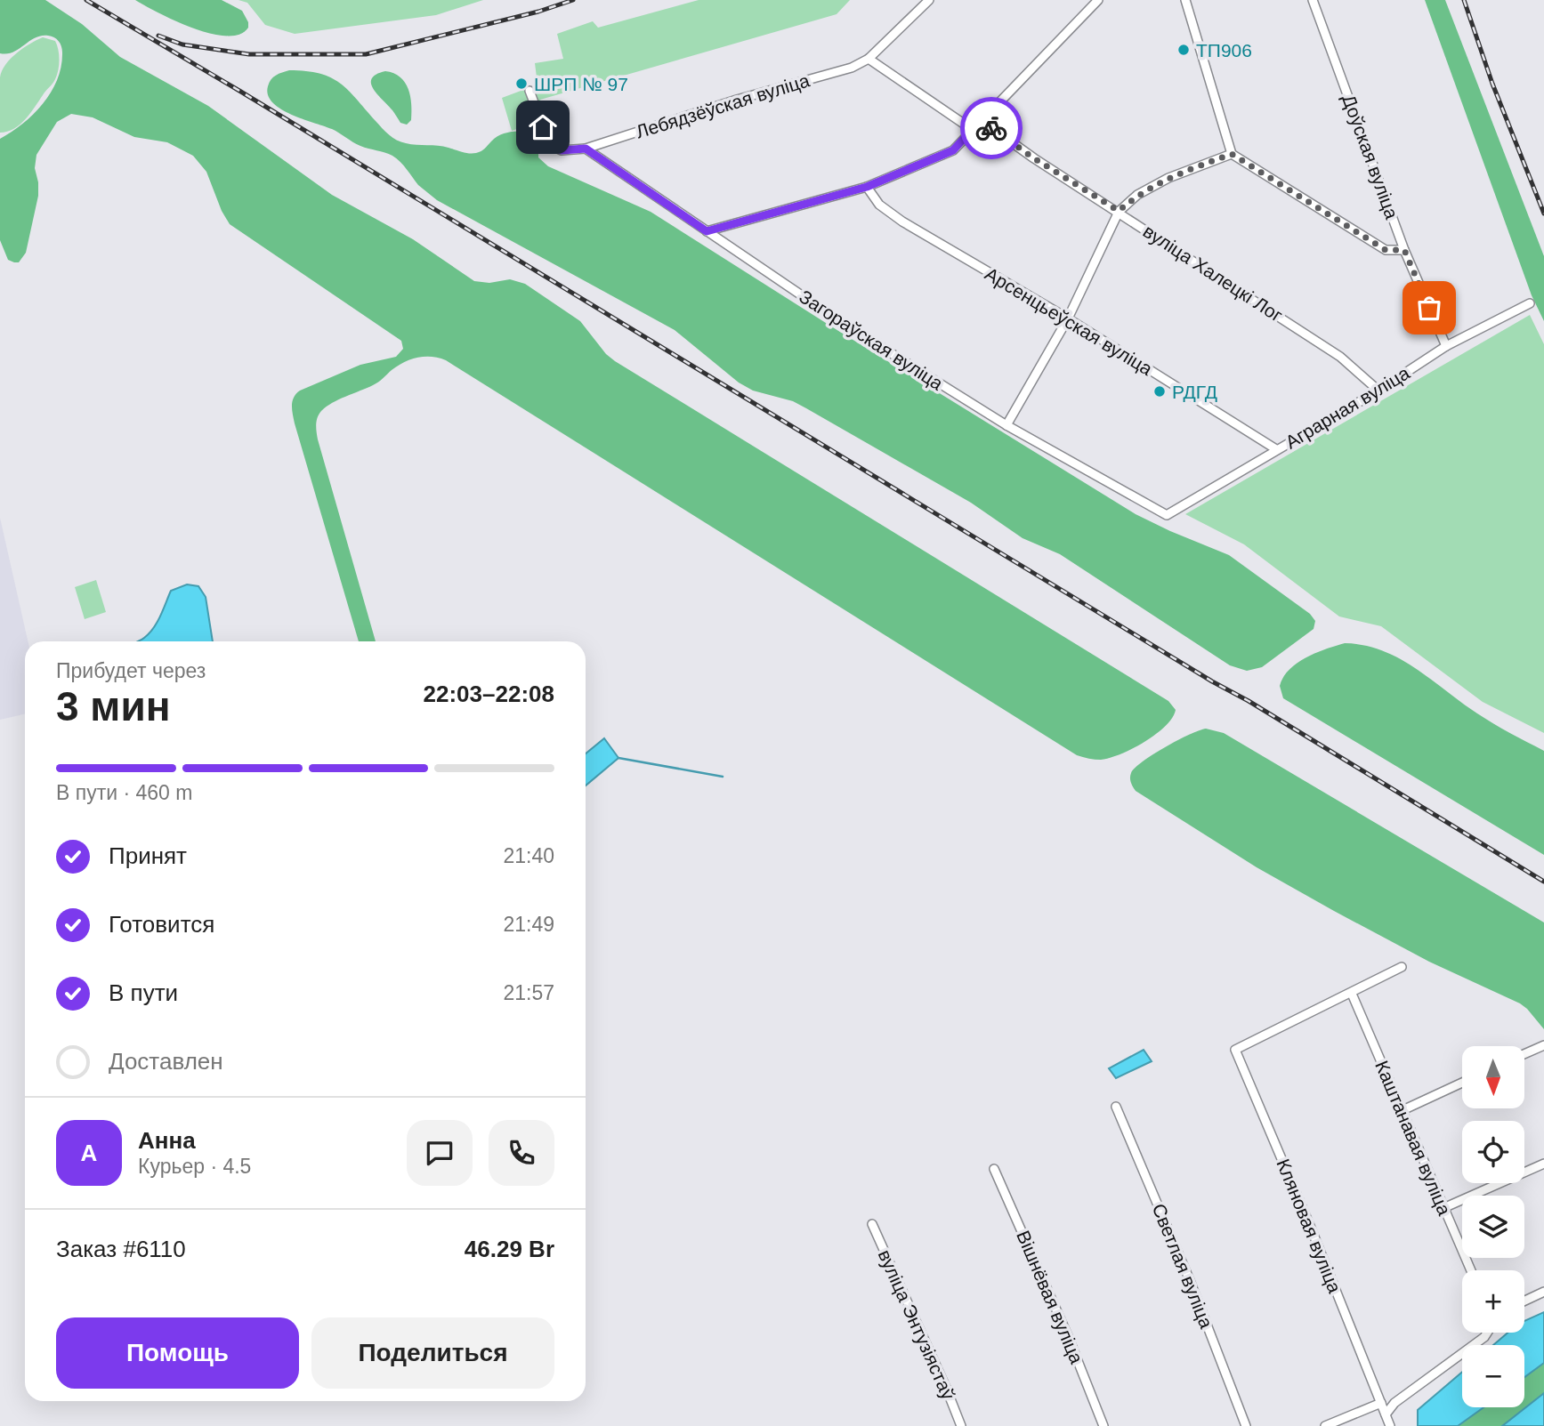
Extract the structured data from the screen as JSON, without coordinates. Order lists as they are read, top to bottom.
{
  "streets": {
    "street": [
      "Лебядзёўская вуліца",
      "Доўская вуліца",
      "вуліца Халецкі Лог",
      "Арсенцьеўская вуліца",
      "Загораўская вуліца",
      "Аграрная вуліца",
      "Каштанавая вуліца",
      "Кляновая вуліца",
      "Светлая вуліца",
      "Вішнёвая вуліца",
      "вуліца Энтузіястаў"
    ]
  },
  "crossings": [
    ["Лебядзёўская вуліца", "Загораўская вуліца"],
    ["Доўская вуліца", "Аграрная вуліца"],
    ["вуліца Халецкі Лог", "Аграрная вуліца"],
    ["Арсенцьеўская вуліца", "Аграрная вуліца"],
    ["Загораўская вуліца", "Аграрная вуліца"],
    ["Каштанавая вуліца", "Кляновая вуліца"]
  ],
  "places": ["ТП906", "ШРП № 97", "РДГД"],
  "north": "bottom",
  "page": {
    "heading": ["3 мин", "Прибудет через", "22:03–22:08"],
    "panel": [
      "Анна",
      "Курьер · 4.5",
      "Заказ #6110",
      "46.29 Br"
    ],
    "bar": "В пути · 460 m",
    "list": [
      ["Принят", "21:40"],
      ["Готовится", "21:49"],
      ["В пути", "21:57"],
      "Доставлен"
    ],
    "map_buttons": ["+", "−"],
    "round": "А",
    "buttons": ["Помощь", "Поделиться"]
  }
}
